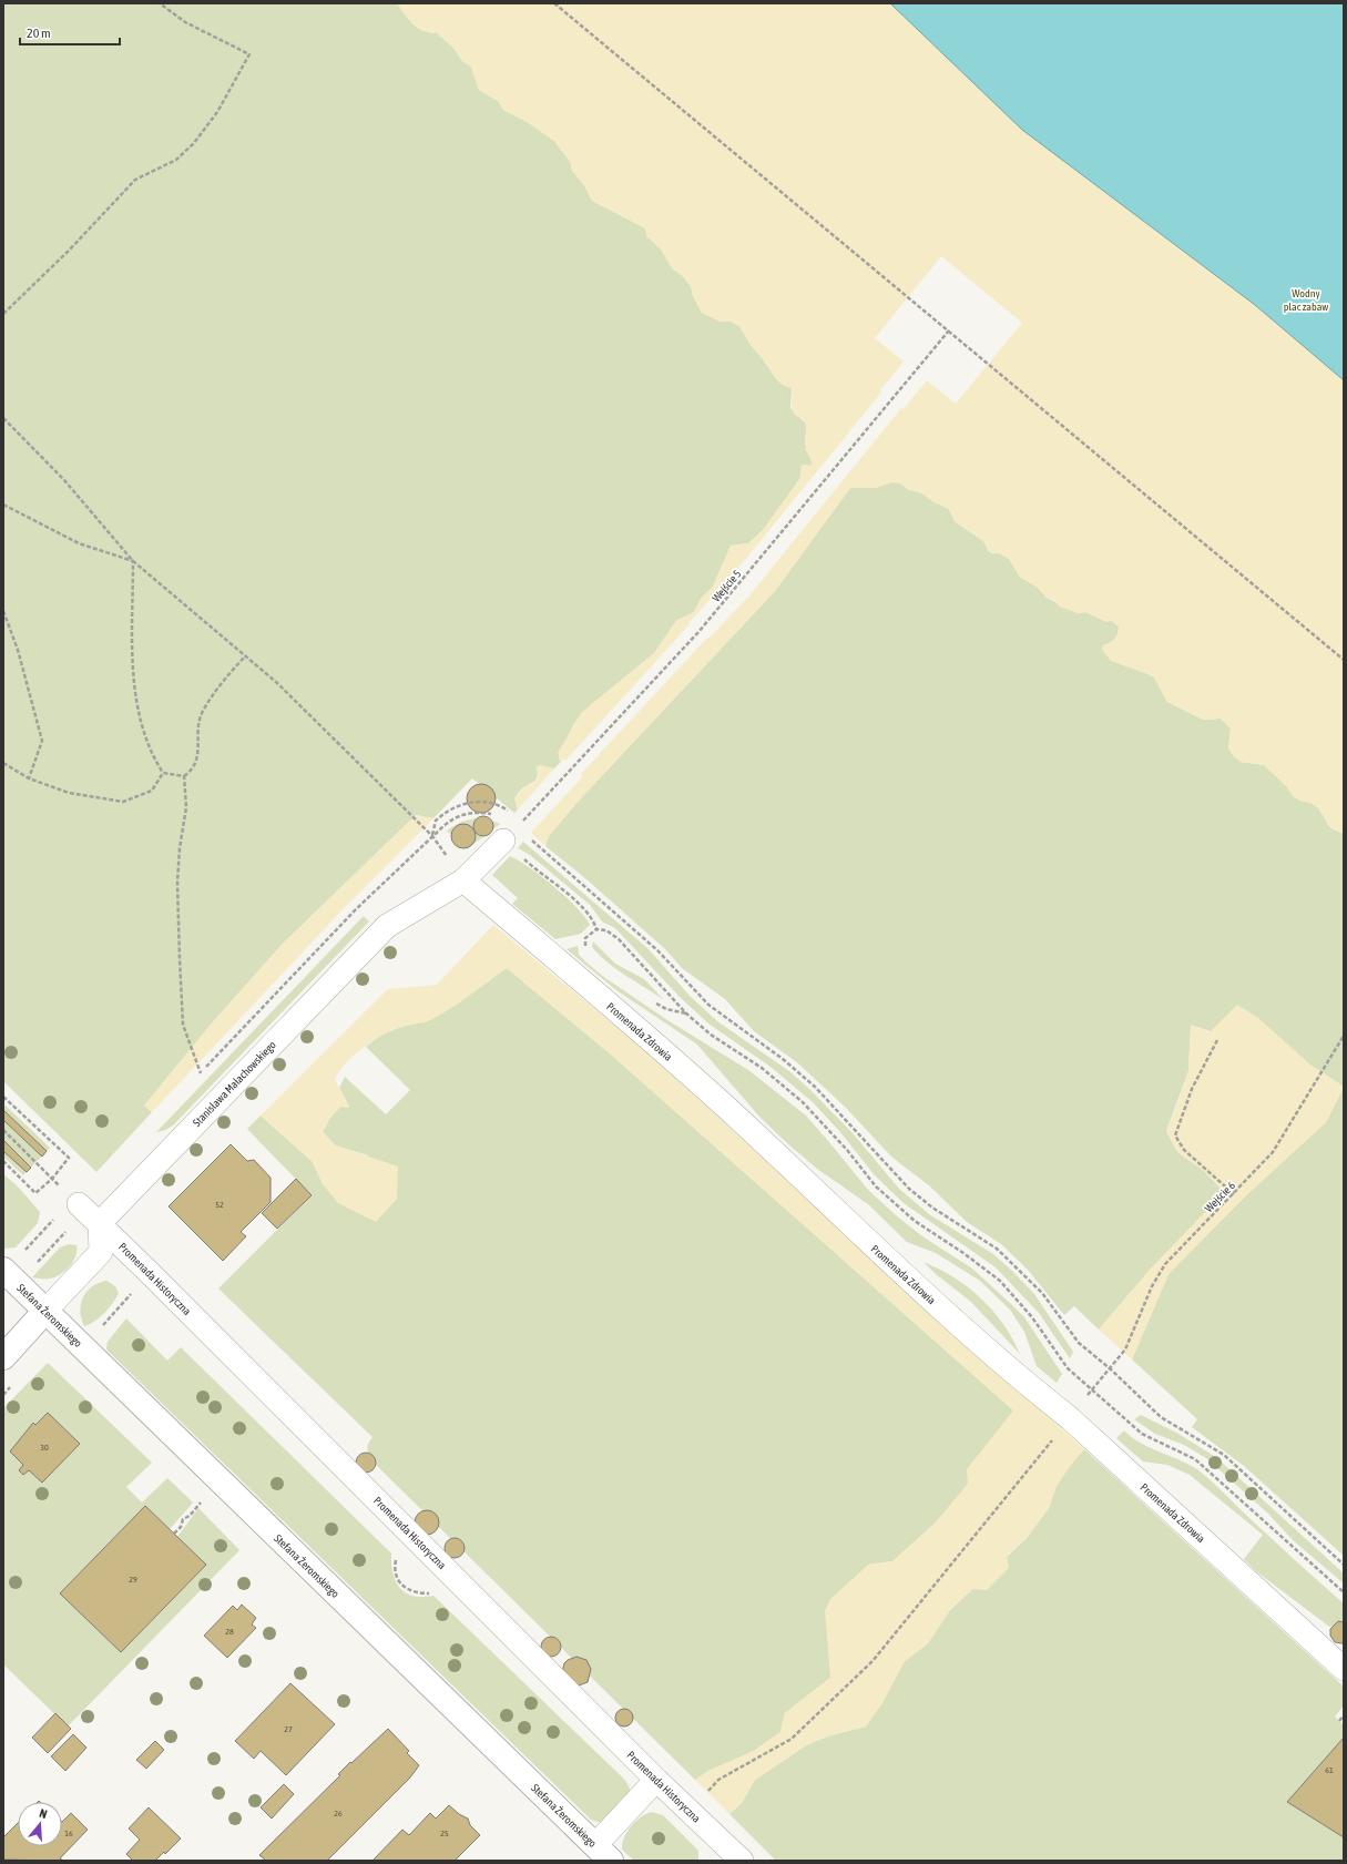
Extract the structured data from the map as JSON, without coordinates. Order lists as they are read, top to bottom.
{
  "streets": {
    "street": [
      "Promenada Zdrowia",
      "Stanisława Małachowskiego",
      "Promenada Historyczna",
      "Stefana Żeromskiego"
    ],
    "path": ["Wejście 5", "Wejście 6"]
  },
  "crossings": [
    ["Promenada Zdrowia", "Stanisława Małachowskiego"],
    ["Promenada Zdrowia", "Wejście 6"],
    ["Stanisława Małachowskiego", "Promenada Historyczna"],
    ["Wejście 6", "Promenada Historyczna"]
  ],
  "parks": ["Wodny plac zabaw"],
  "house_numbers": [
    "52",
    "30",
    "29",
    "28",
    "27",
    "61",
    "26",
    "16",
    "25"
  ],
  "scale_bar": "20 m",
  "north": "top"
}
